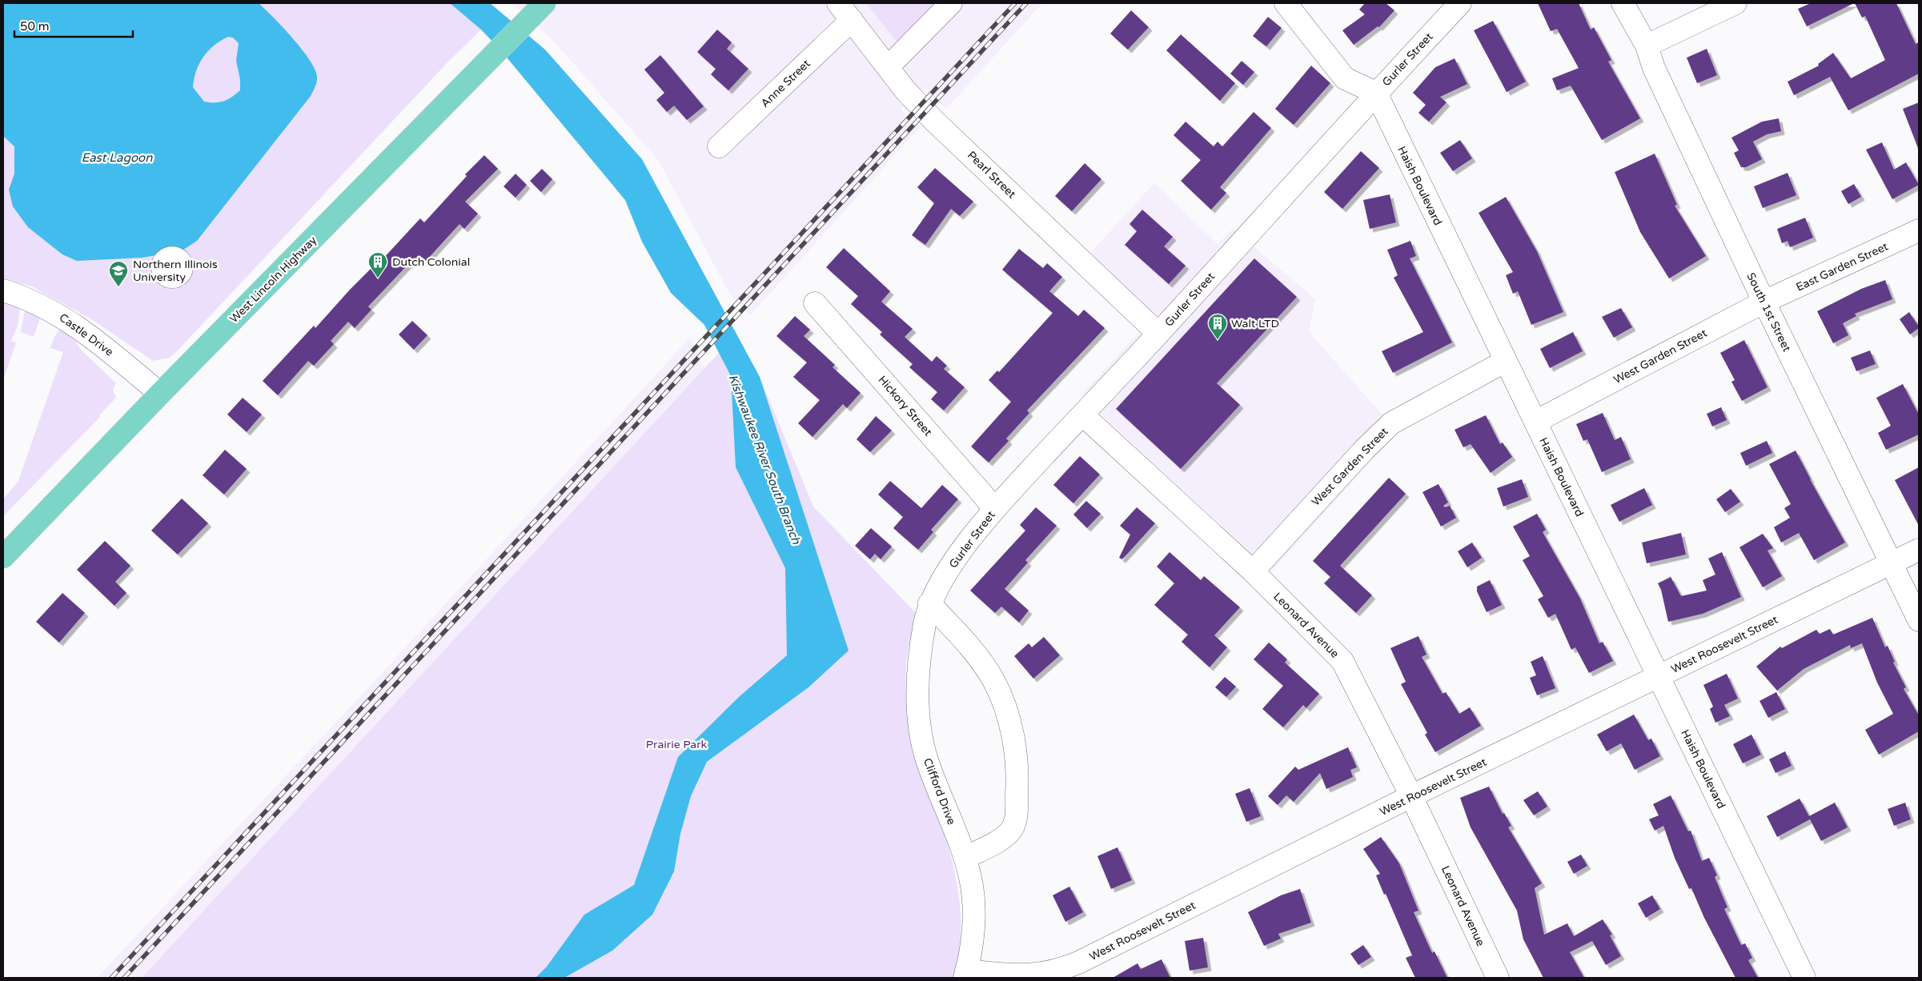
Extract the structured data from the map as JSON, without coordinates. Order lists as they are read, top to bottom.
{
  "streets": {
    "main road": ["West Lincoln Highway"],
    "street": [
      "Gurler Street",
      "Anne Street",
      "Pearl Street",
      "Haish Boulevard",
      "East Garden Street",
      "South 1st Street",
      "Castle Drive",
      "West Garden Street",
      "Hickory Street",
      "Leonard Avenue",
      "West Roosevelt Street",
      "Clifford Drive"
    ]
  },
  "crossings": [
    ["Gurler Street", "Pearl Street"],
    ["Gurler Street", "Haish Boulevard"],
    ["Gurler Street", "Hickory Street"],
    ["Gurler Street", "Leonard Avenue"],
    ["Gurler Street", "Clifford Drive"],
    ["Anne Street", "Pearl Street"],
    ["Haish Boulevard", "West Garden Street"],
    ["Haish Boulevard", "West Roosevelt Street"],
    ["East Garden Street", "South 1st Street"],
    ["East Garden Street", "West Garden Street"],
    ["West Lincoln Highway", "Castle Drive"],
    ["South 1st Street", "West Garden Street"],
    ["South 1st Street", "West Roosevelt Street"],
    ["West Garden Street", "Leonard Avenue"],
    ["Leonard Avenue", "West Roosevelt Street"],
    ["West Roosevelt Street", "Clifford Drive"]
  ],
  "water": ["East Lagoon", "Kishwaukee River South Branch"],
  "parks": ["Prairie Park"],
  "places": {
    "building": ["Dutch Colonial", "Walt LTD"],
    "school or university": ["Northern Illinois University"]
  },
  "scale_bar": "50 m"
}
